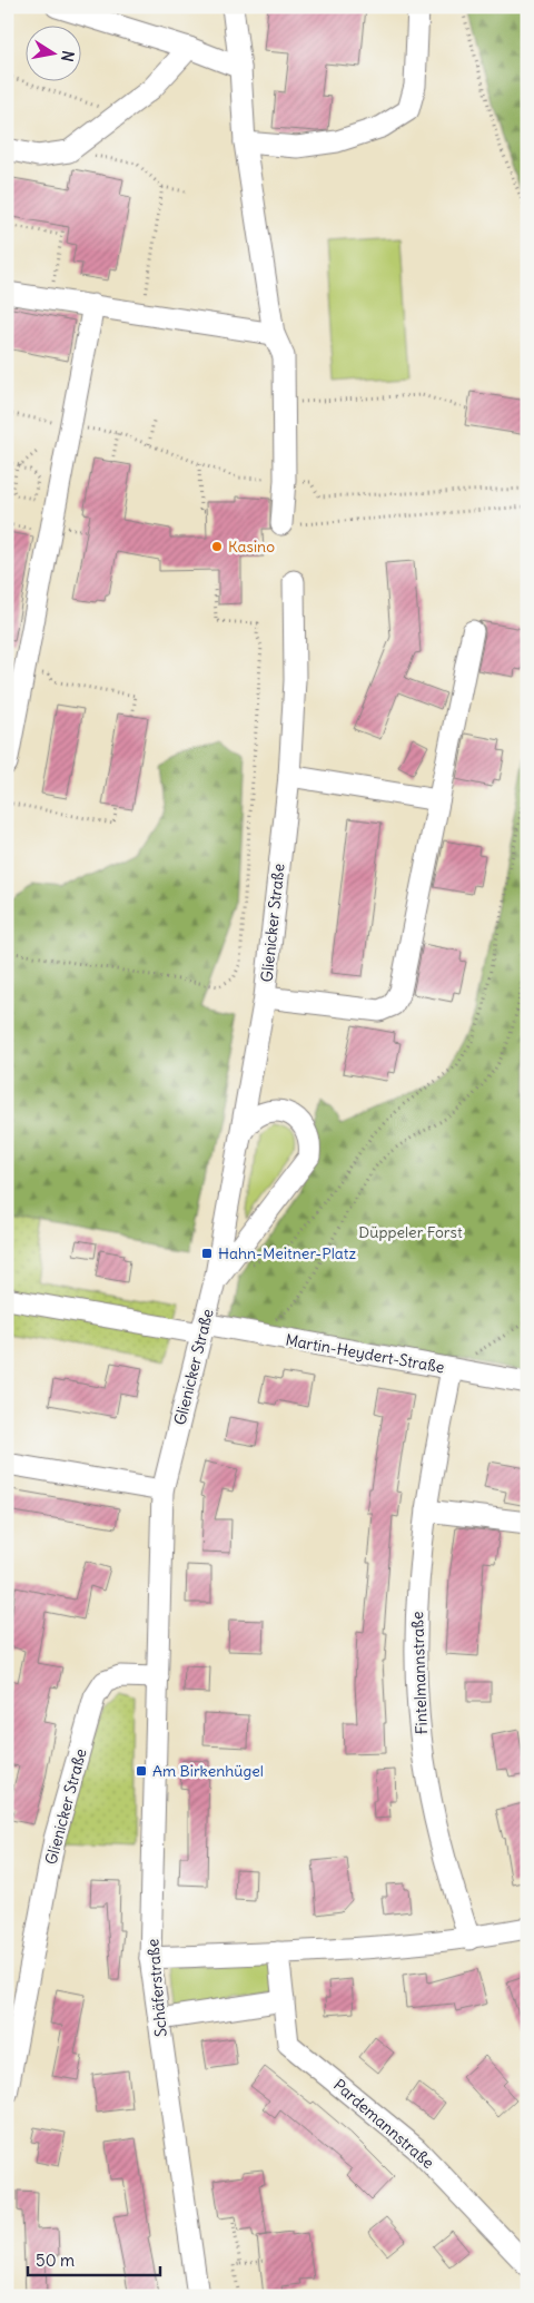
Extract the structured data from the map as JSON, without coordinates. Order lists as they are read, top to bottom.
{
  "streets": {
    "street": [
      "Glienicker Straße",
      "Martin-Heydert-Straße",
      "Fintelmannstraße",
      "Schäferstraße",
      "Pardemannstraße"
    ]
  },
  "crossings": [
    ["Glienicker Straße", "Martin-Heydert-Straße"],
    ["Glienicker Straße", "Schäferstraße"],
    ["Martin-Heydert-Straße", "Fintelmannstraße"]
  ],
  "parks": ["Düppeler Forst"],
  "places": {
    "other": ["Kasino"],
    "transit": ["Hahn-Meitner-Platz", "Am Birkenhügel"]
  },
  "scale_bar": "50 m",
  "north": "right"
}
